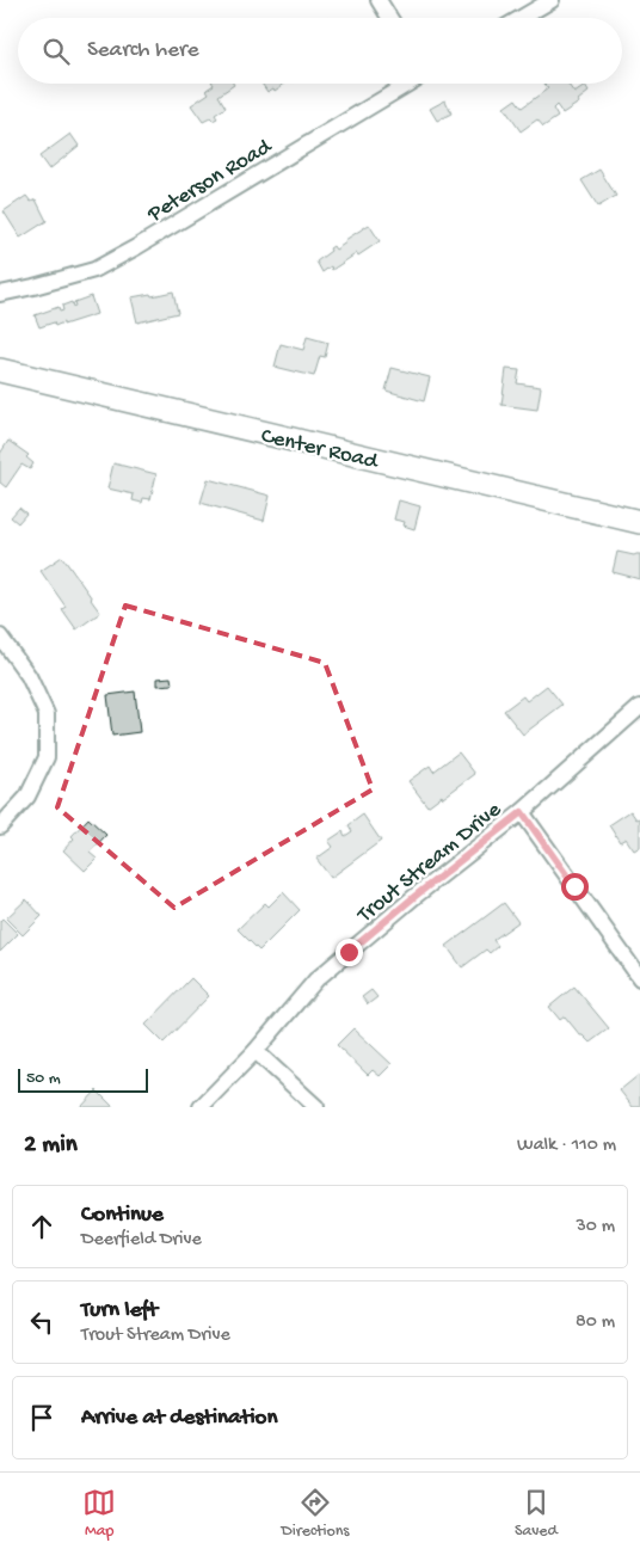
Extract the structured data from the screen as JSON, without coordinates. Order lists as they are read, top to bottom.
{
  "streets": {
    "street": ["Peterson Road", "Center Road", "Trout Stream Drive"]
  },
  "scale_bar": "50 m",
  "page": {
    "search": "Search here",
    "scale": "50 m",
    "heading": ["2 min", "Walk · 110 m"],
    "list": [
      ["Continue", "Deerfield Drive", "30 m"],
      ["Turn left", "Trout Stream Drive", "80 m"],
      "Arrive at destination"
    ],
    "nav": ["Map", "Directions", "Saved"]
  }
}
